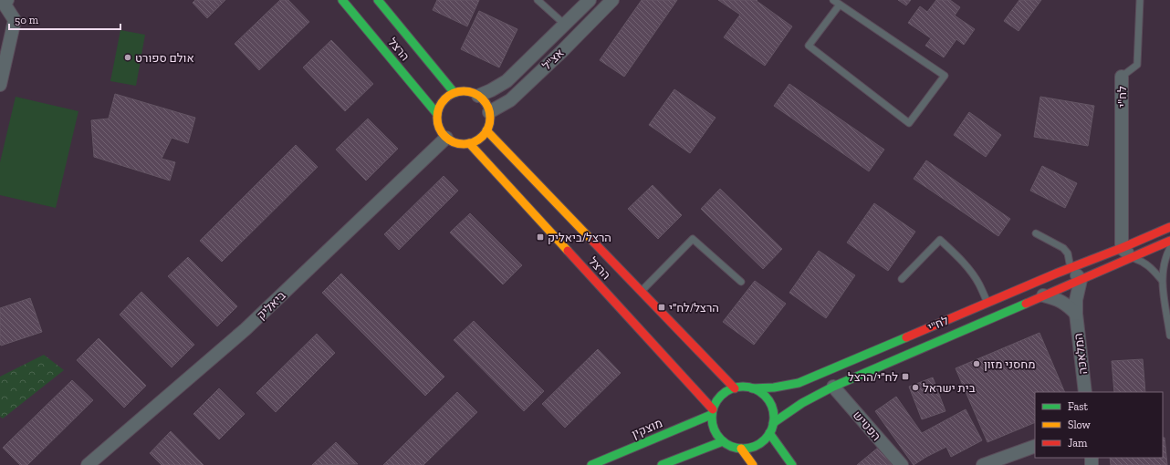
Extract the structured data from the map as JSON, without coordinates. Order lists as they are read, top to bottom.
{
  "streets": {
    "street": [
      "הרצל",
      "אצ\"ל",
      "לח\"י",
      "ביאליק",
      "המלאכה",
      "הפטיש",
      "מוצקין"
    ]
  },
  "crossings": [
    ["הרצל", "אצ\"ל"],
    ["הרצל", "לח\"י"],
    ["הרצל", "ביאליק"],
    ["הרצל", "מוצקין"],
    ["אצ\"ל", "ביאליק"],
    ["לח\"י", "המלאכה"],
    ["לח\"י", "הפטיש"],
    ["לח\"י", "מוצקין"]
  ],
  "places": {
    "other": ["אולם ספורט", "מחסני מזון", "בית ישראל"],
    "transit": ["הרצל/ביאליק", "הרצל/לח״י", "לח״י/הרצל"]
  },
  "legend": ["Fast", "Slow", "Jam"],
  "scale_bar": "50 m"
}
